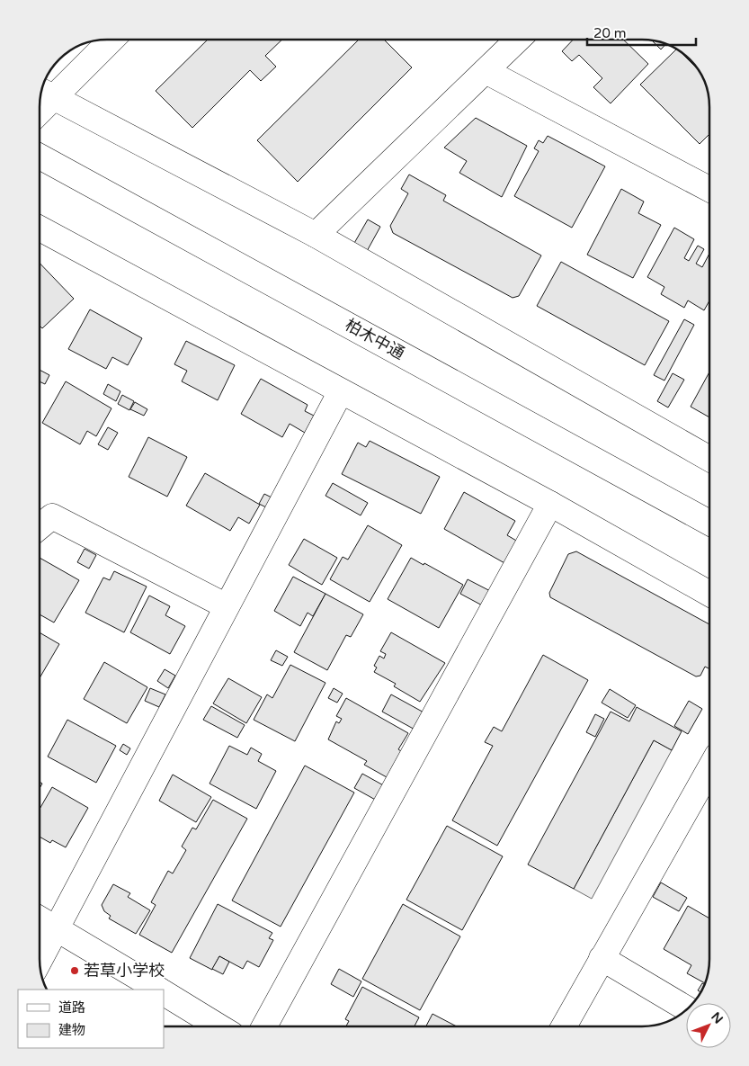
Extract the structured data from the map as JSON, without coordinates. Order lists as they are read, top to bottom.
{
  "streets": {
    "street": ["柏木中通"]
  },
  "places": ["若草小学校"],
  "legend": ["道路", "建物"],
  "scale_bar": "20 m",
  "north": "top right"
}
